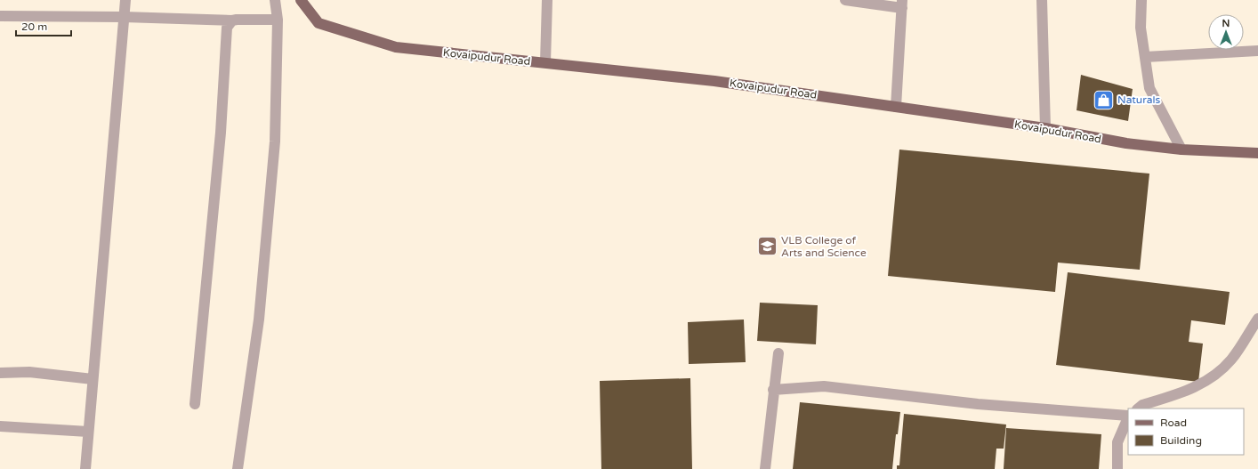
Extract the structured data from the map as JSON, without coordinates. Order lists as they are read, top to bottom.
{
  "streets": {
    "main road": ["Kovaipudur Road"]
  },
  "places": {
    "shop": ["Naturals"],
    "school or university": ["VLB College of Arts and Science"]
  },
  "legend": ["Road", "Building"],
  "scale_bar": "20 m",
  "north": "top"
}
